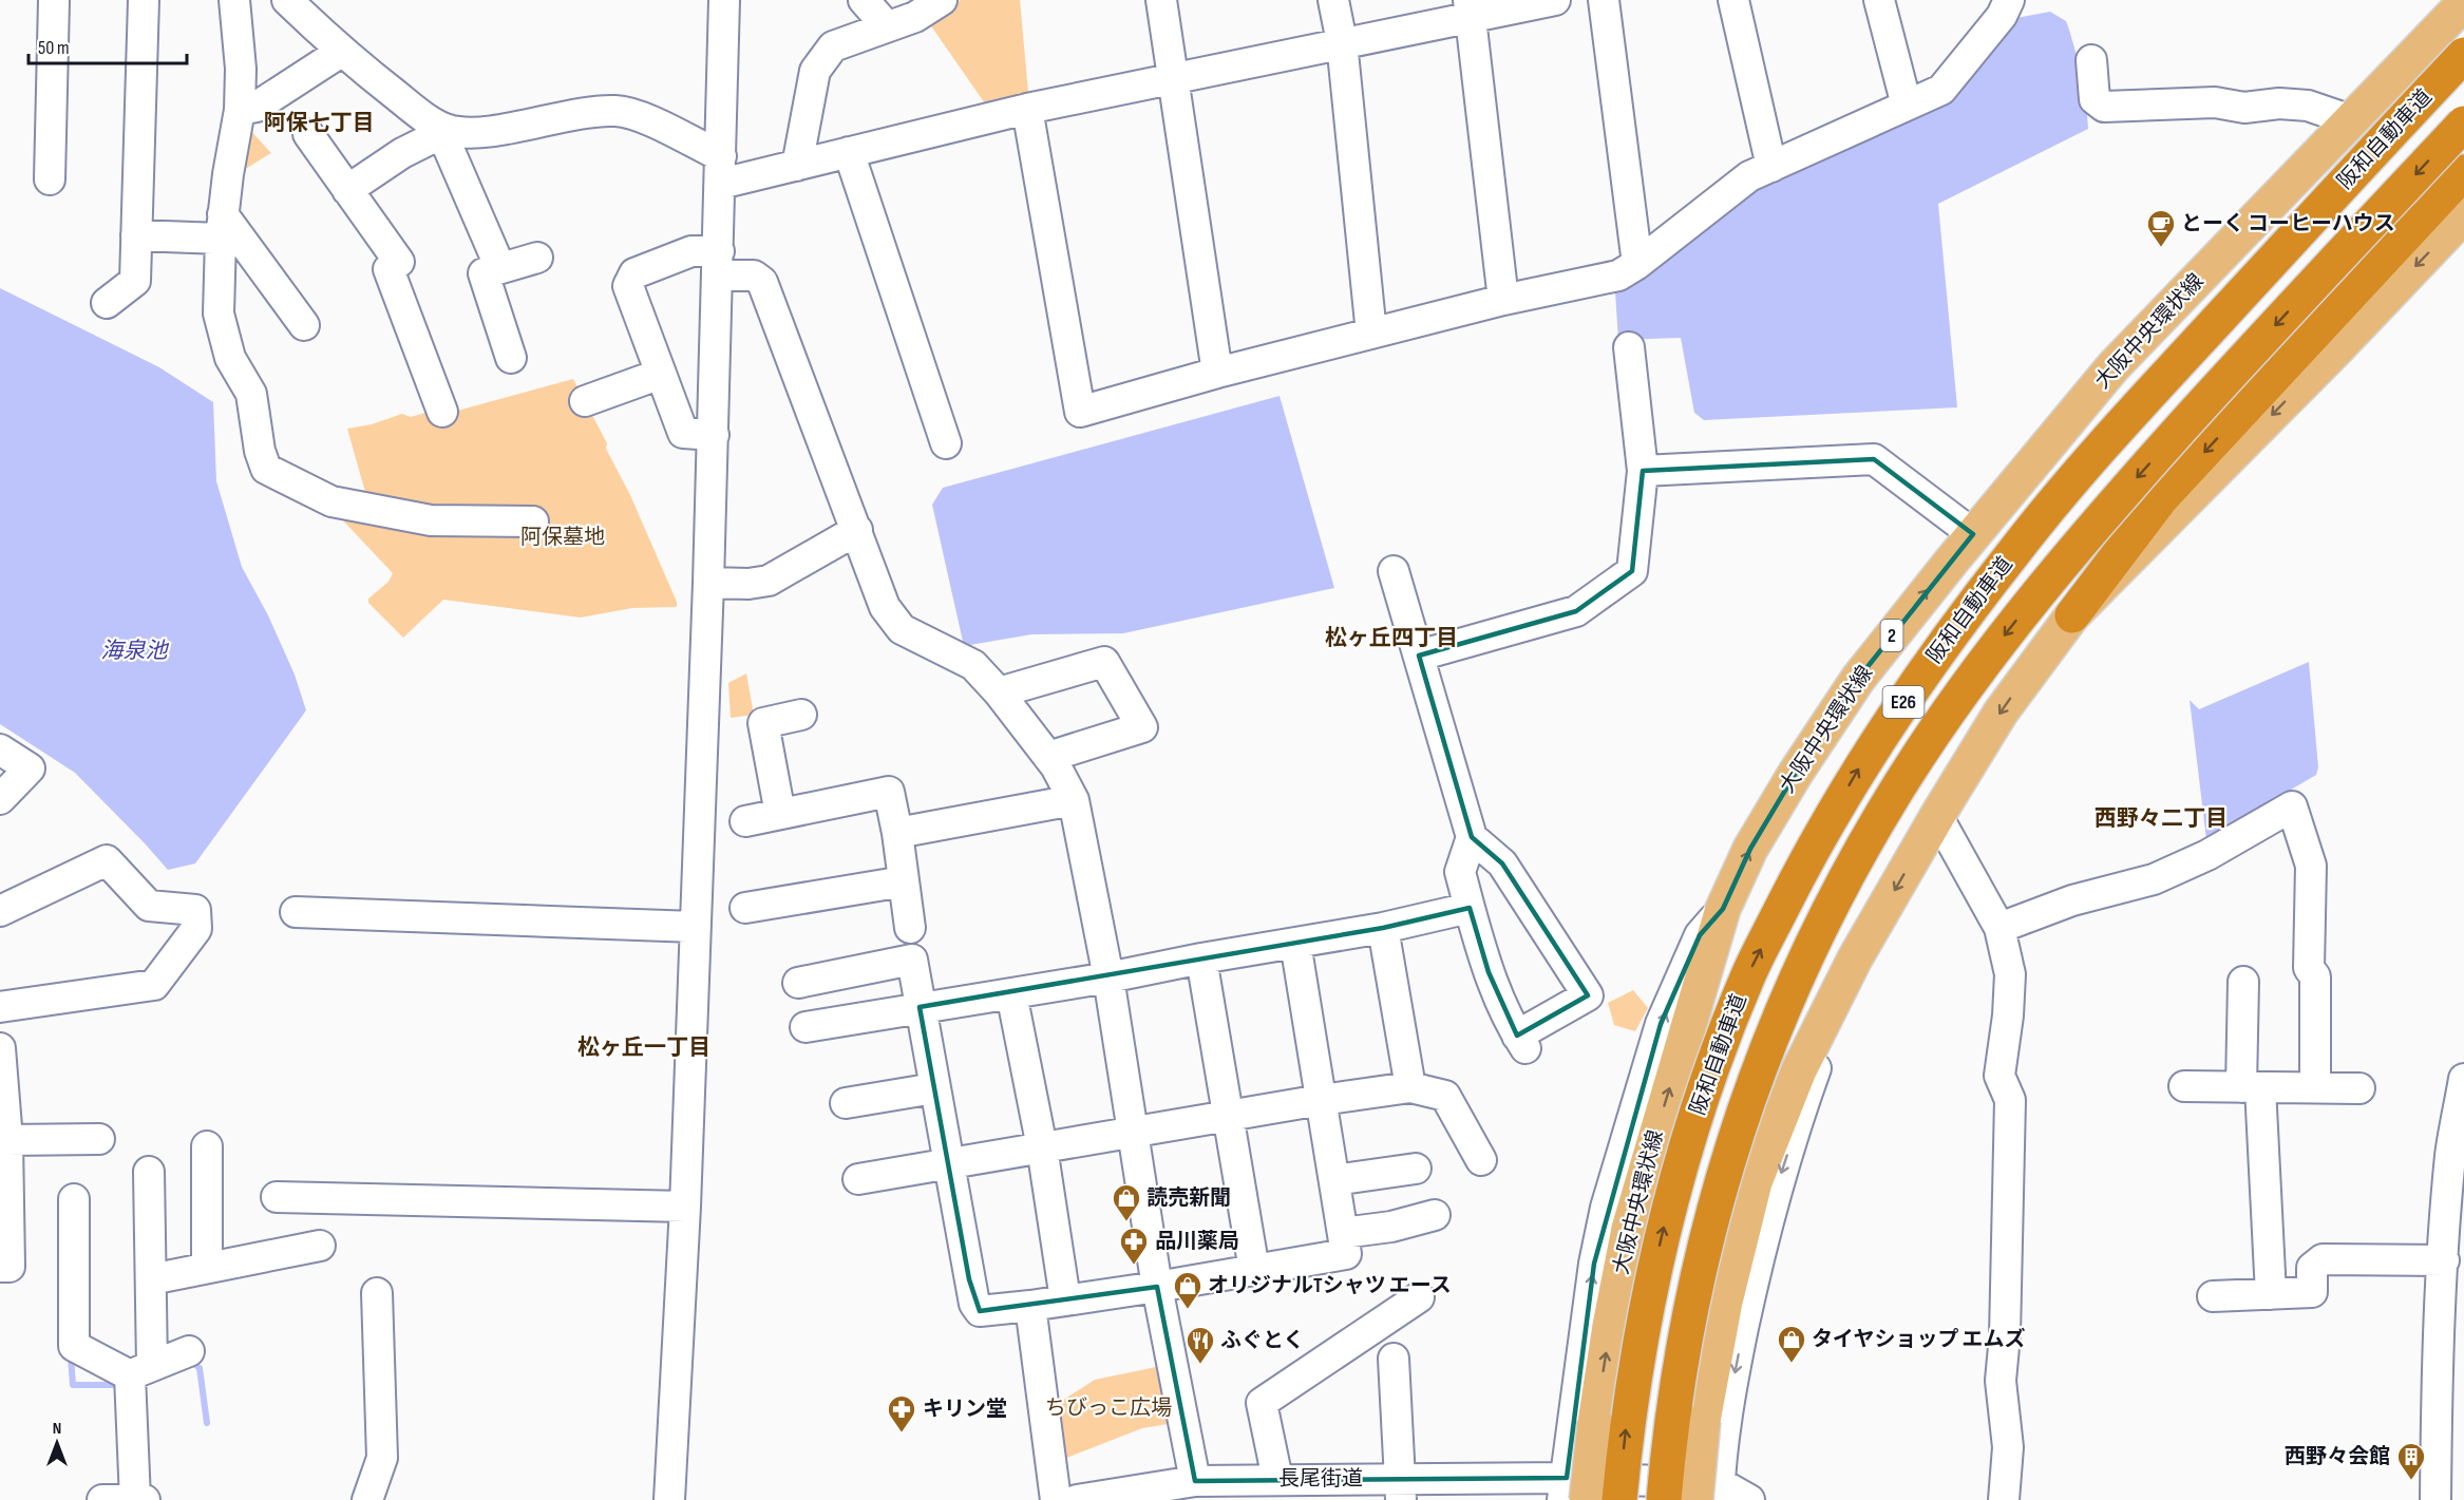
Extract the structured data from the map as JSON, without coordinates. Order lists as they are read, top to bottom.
{
  "streets": {
    "highway": ["阪和自動車道", "E26"],
    "main road": ["大阪中央環状線", "2"],
    "street": ["長尾街道"]
  },
  "crossings": [
    ["大阪中央環状線", "長尾街道"]
  ],
  "districts": [
    "阿保七丁目",
    "松ヶ丘四丁目",
    "西野々二丁目",
    "松ヶ丘一丁目"
  ],
  "water": ["海泉池"],
  "parks": ["阿保墓地", "ちびっこ広場"],
  "places": {
    "cafe": ["とーく コーヒーハウス"],
    "shop": ["読売新聞", "オリジナルTシャツ エース", "タイヤショップ エムズ"],
    "pharmacy": ["品川薬局", "キリン堂"],
    "restaurant": ["ふぐとく"],
    "building": ["西野々会館"]
  },
  "scale_bar": "50 m",
  "north": "top"
}
